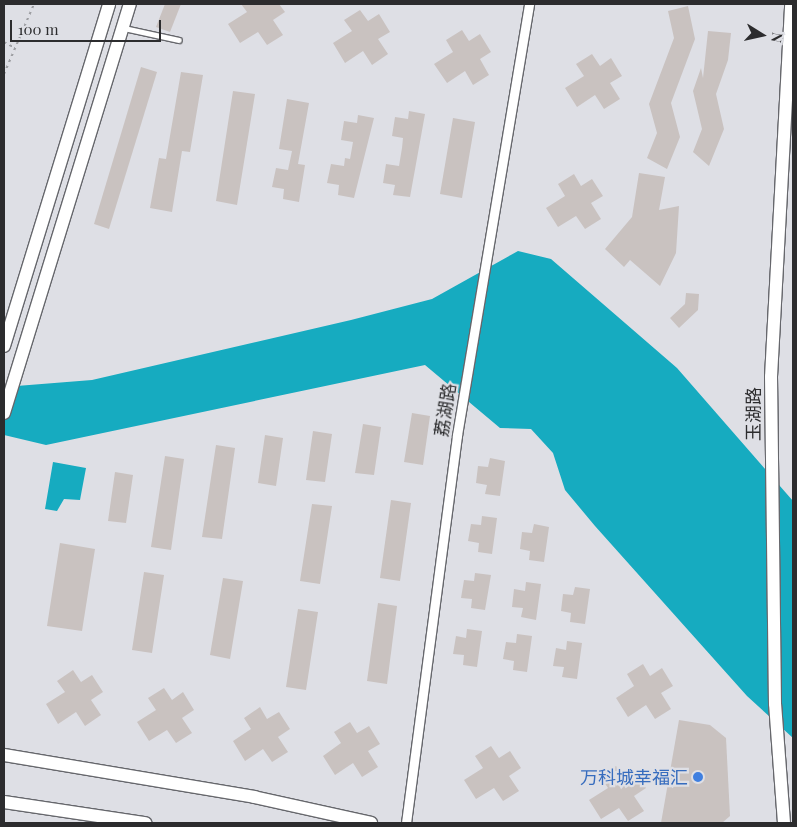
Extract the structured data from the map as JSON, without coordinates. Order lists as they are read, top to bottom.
{
  "streets": {
    "main road": ["玉湖路"],
    "street": ["荔湖路"]
  },
  "places": ["万科城幸福汇"],
  "scale_bar": "100 m",
  "north": "right"
}
